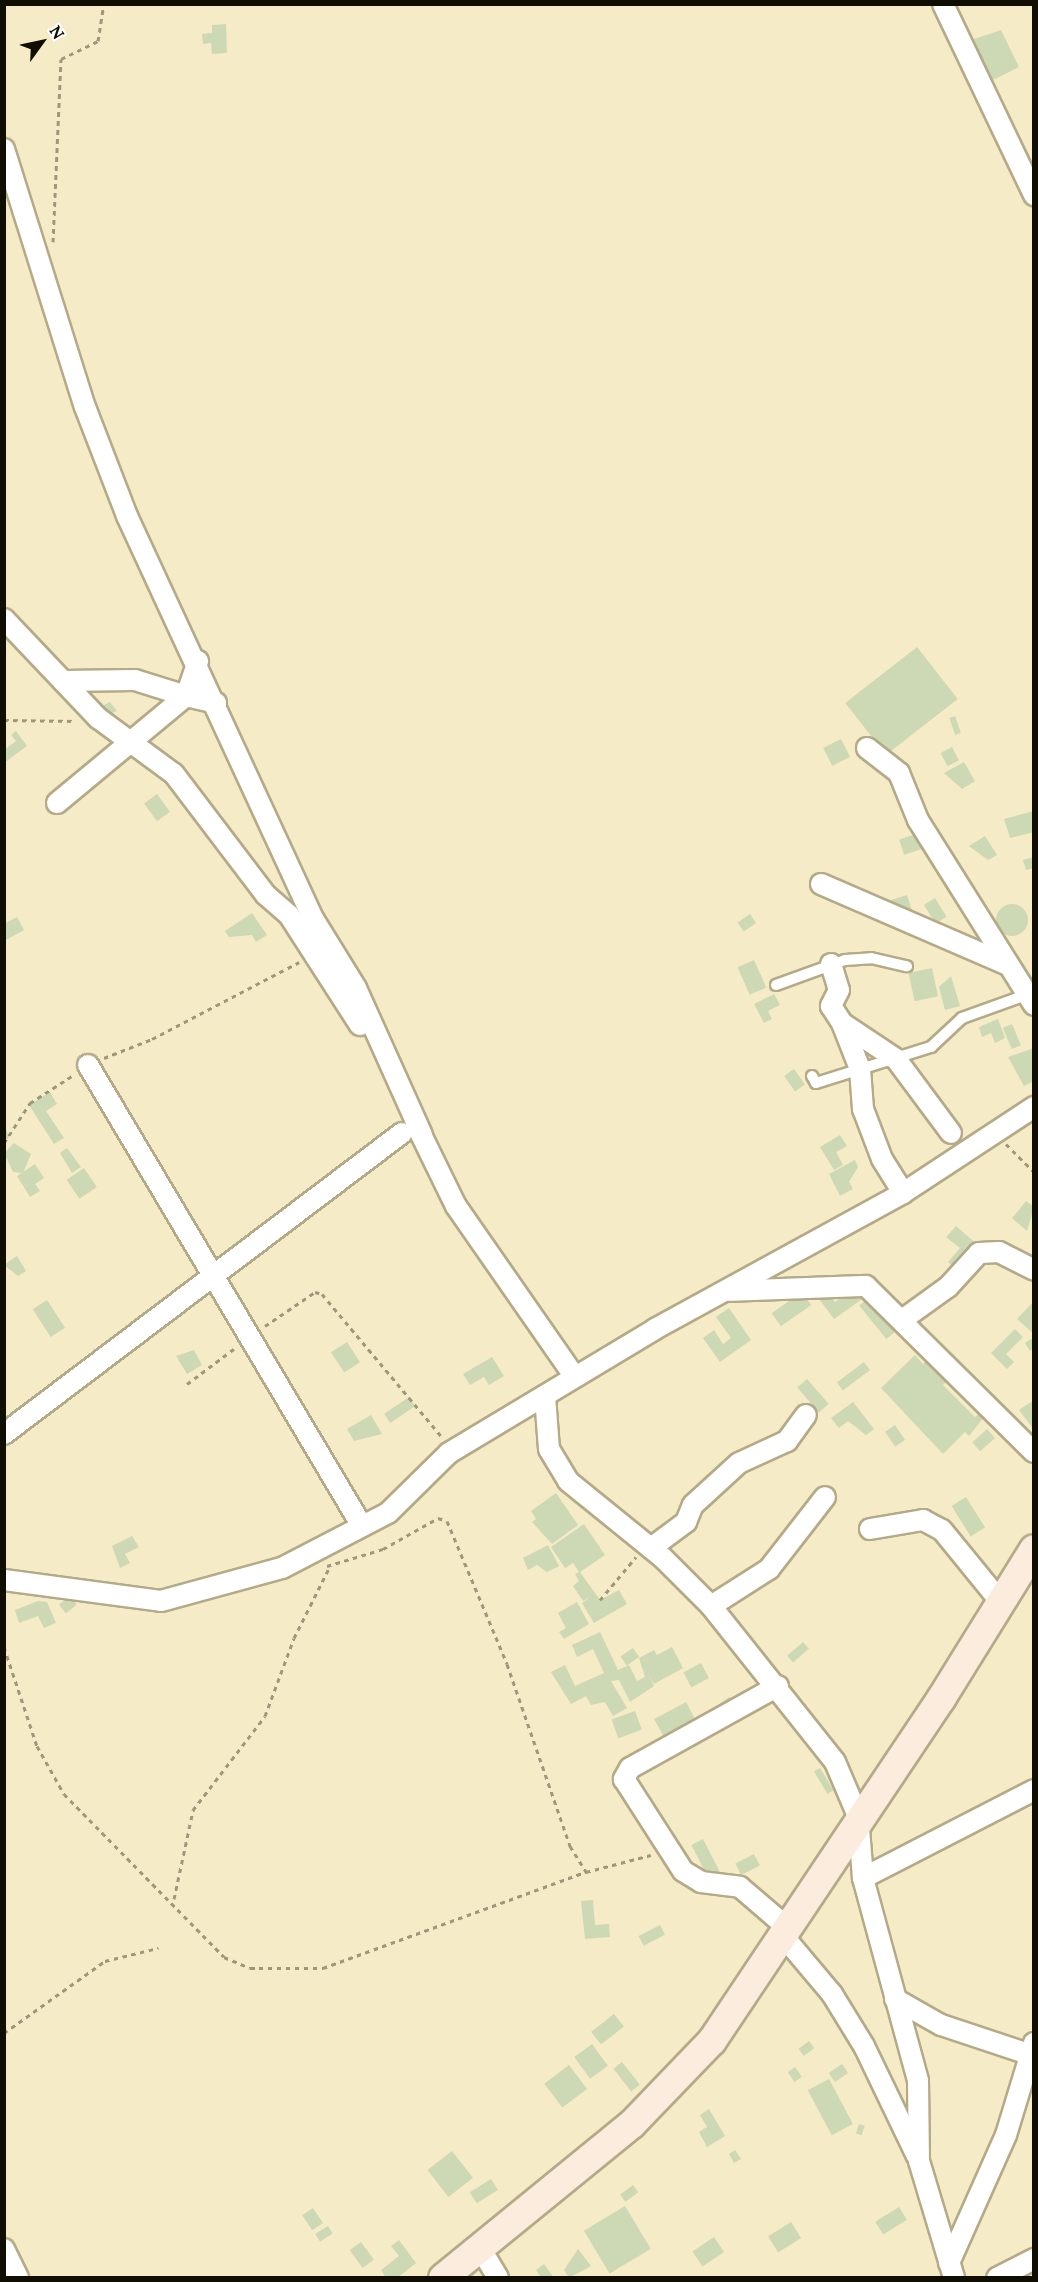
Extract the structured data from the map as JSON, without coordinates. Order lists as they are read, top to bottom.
{
  "north": "top right"
}
